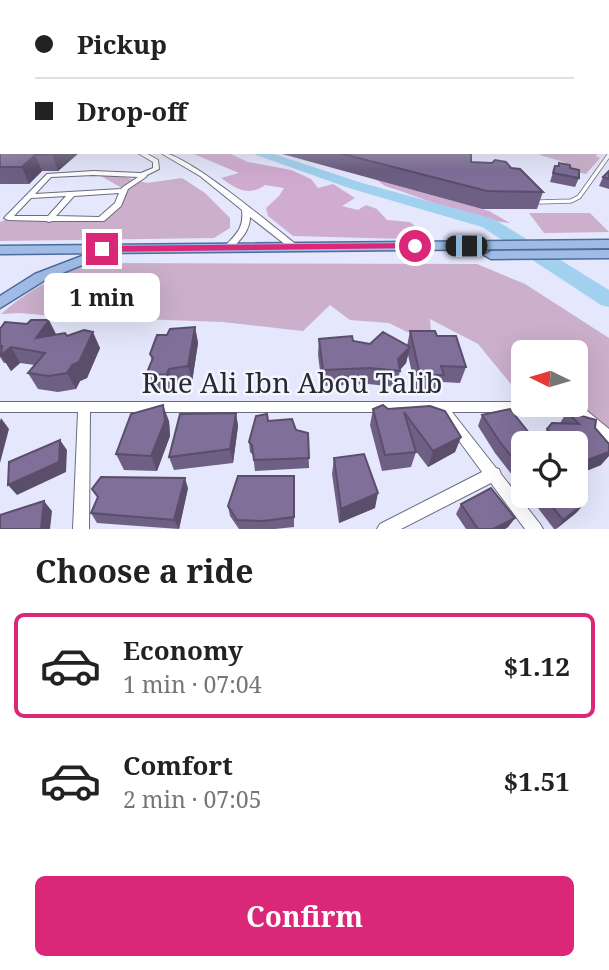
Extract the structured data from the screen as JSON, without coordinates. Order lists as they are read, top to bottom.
{
  "streets": {
    "street": ["Rue Ali Ibn Abou Talib"]
  },
  "north": "left",
  "page": {
    "banner": ["Pickup", "Drop-off"],
    "bubble": "1 min",
    "heading": "Choose a ride",
    "list": [
      {
        "name": "Economy",
        "note": "1 min · 07:04",
        "value": "$1.12"
      },
      {
        "name": "Comfort",
        "note": "2 min · 07:05",
        "value": "$1.51"
      }
    ],
    "buttons": "Confirm"
  }
}
